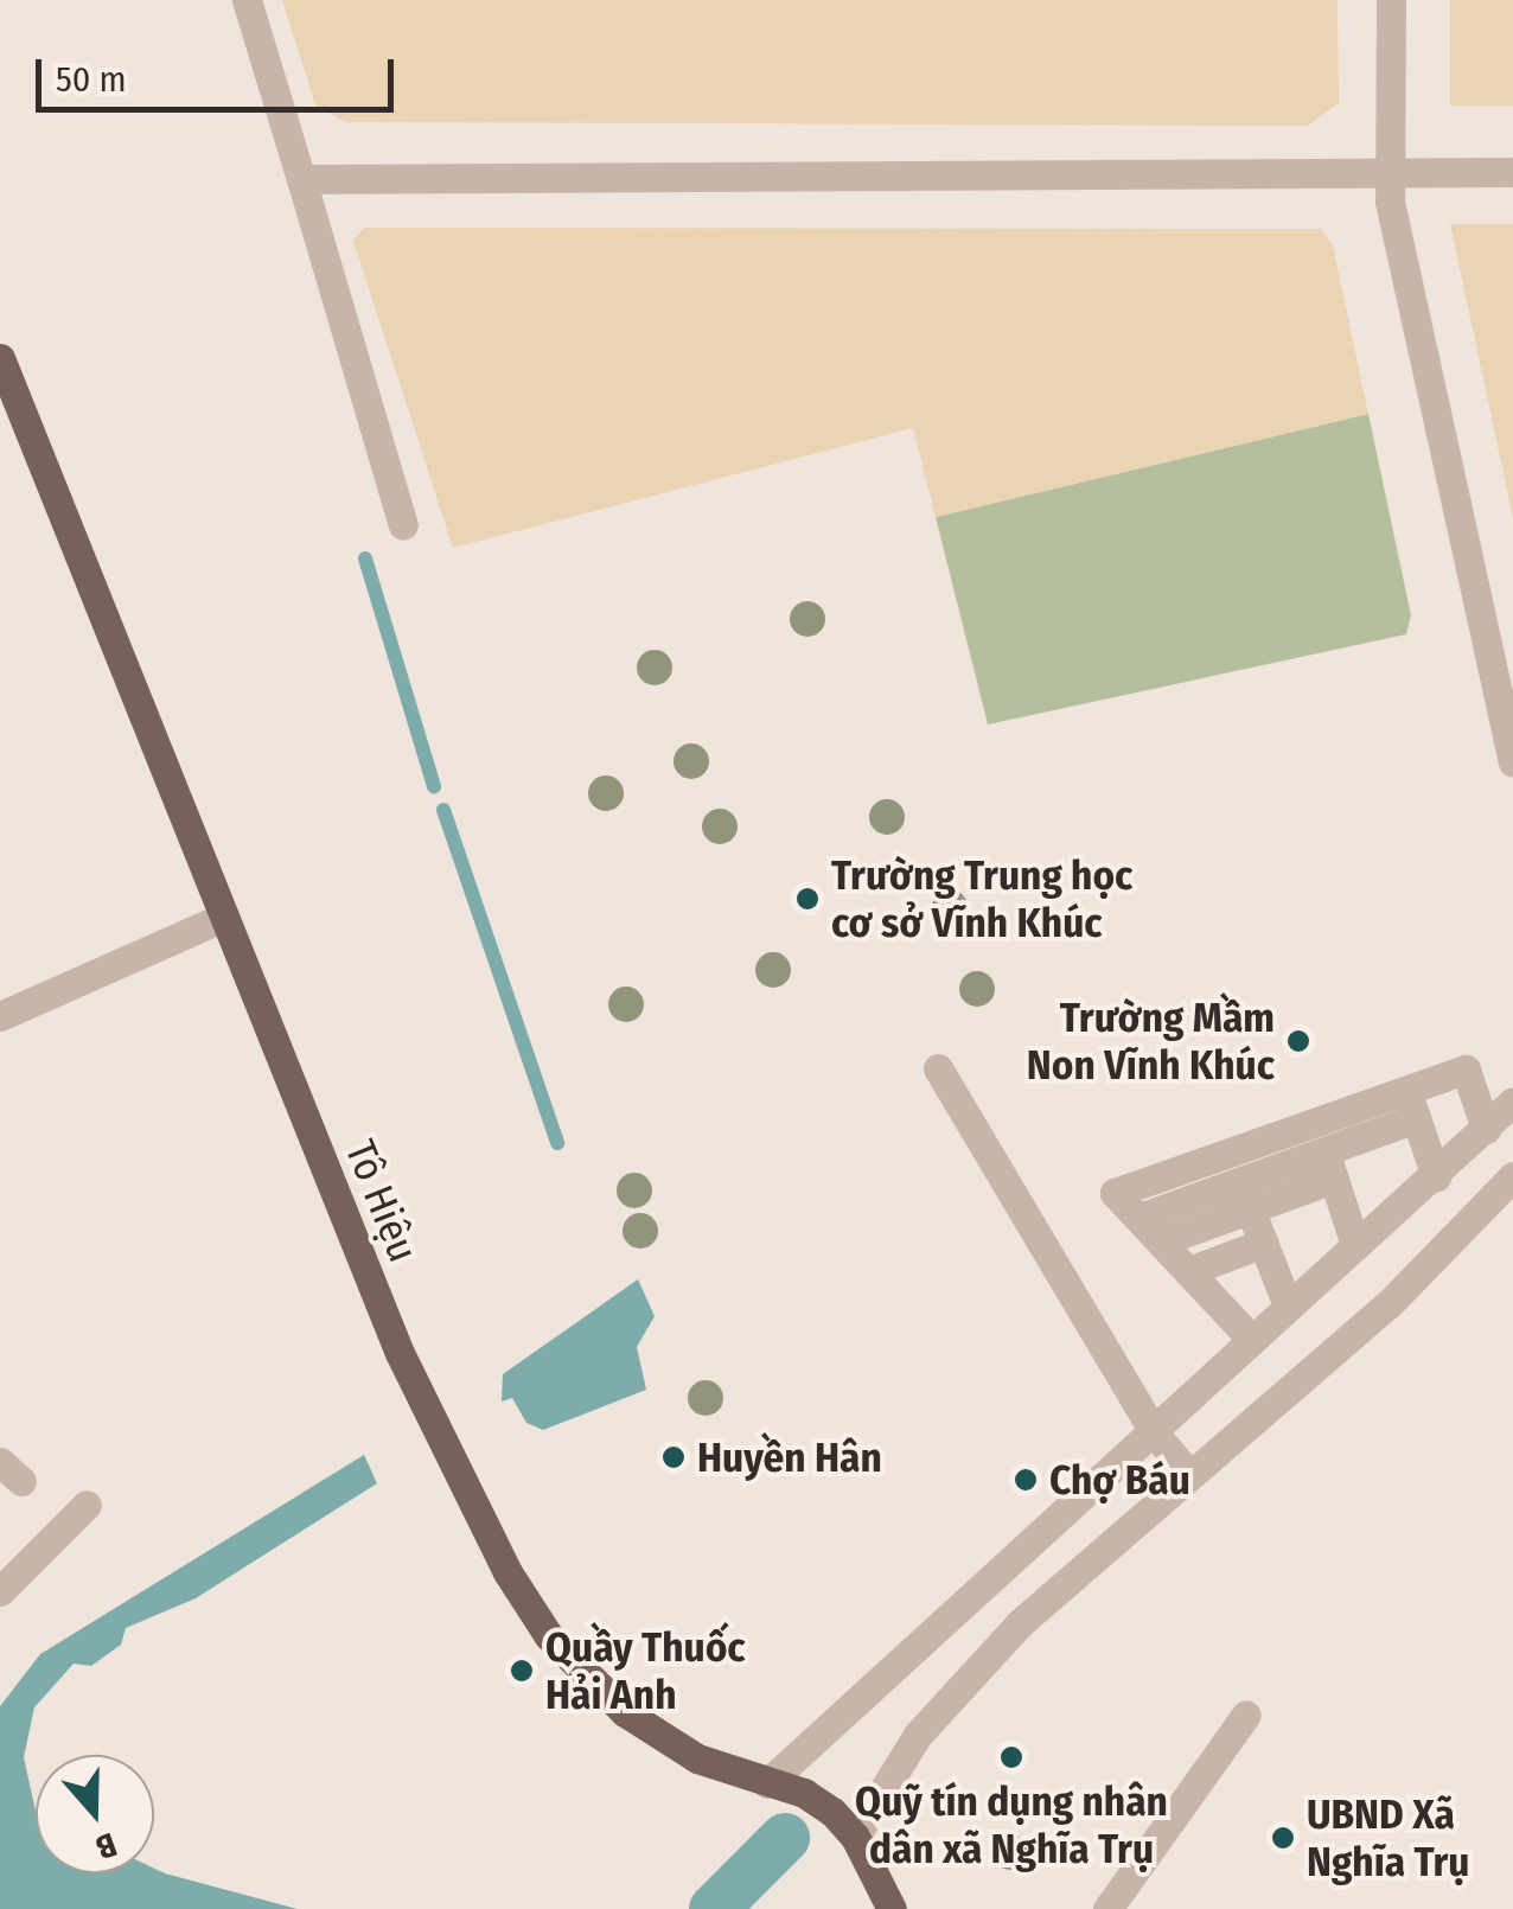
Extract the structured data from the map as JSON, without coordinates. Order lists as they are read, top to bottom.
{
  "streets": {
    "main road": ["Tô Hiệu"]
  },
  "places": [
    "Trường Trung học cơ sở Vĩnh Khúc",
    "Trường Mầm Non Vĩnh Khúc",
    "Huyền Hân",
    "Chợ Báu",
    "Quầy Thuốc Hải Anh",
    "Quỹ tín dụng nhân dân xã Nghĩa Trụ",
    "UBND Xã Nghĩa Trụ"
  ],
  "scale_bar": "50 m",
  "north": "bottom"
}
